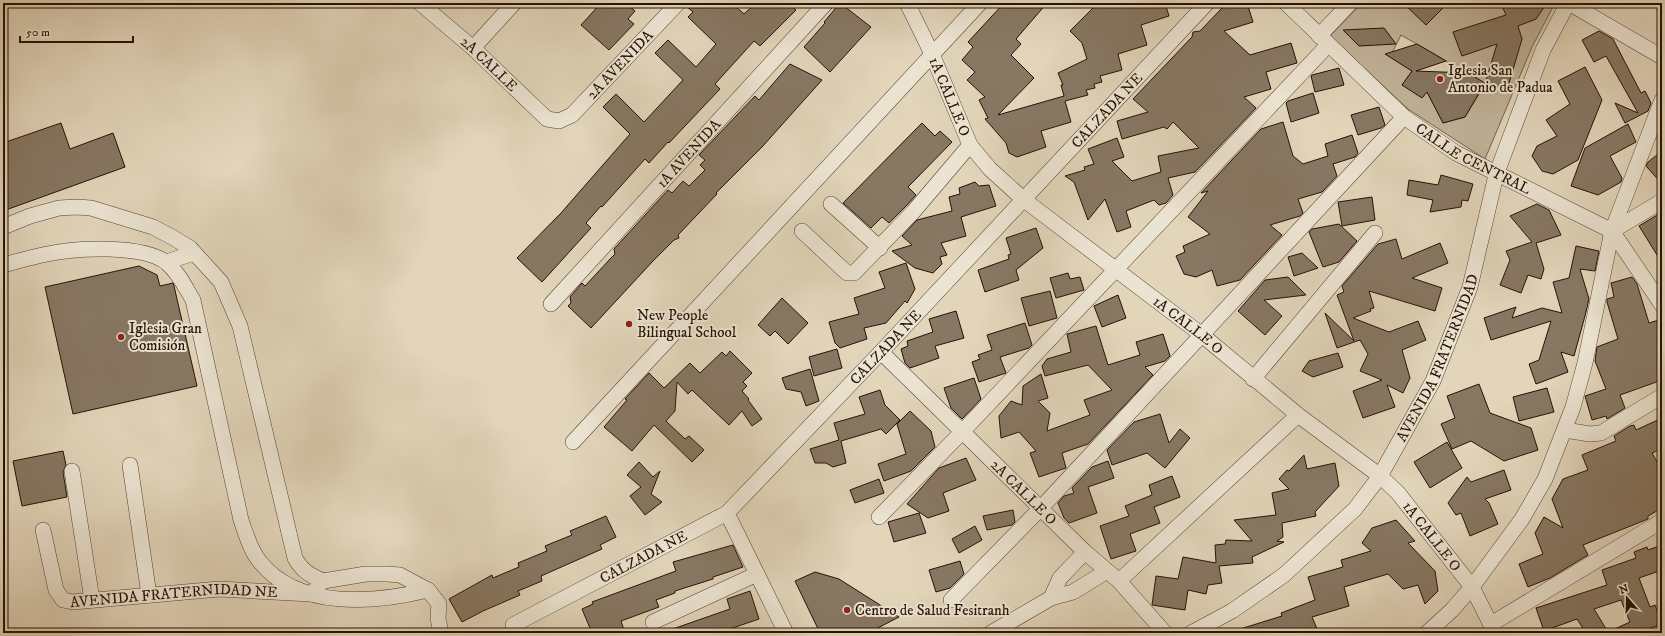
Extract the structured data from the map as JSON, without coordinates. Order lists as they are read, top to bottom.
{
  "streets": {
    "street": [
      "2A CALLE",
      "2A AVENIDA",
      "1A CALLE O",
      "CALZADA NE",
      "1A AVENIDA",
      "CALLE CENTRAL",
      "AVENIDA FRATERNIDAD",
      "2A CALLE O",
      "AVENIDA FRATERNIDAD NE"
    ]
  },
  "crossings": [
    ["2A CALLE", "2A AVENIDA"],
    ["1A CALLE O", "CALZADA NE"],
    ["1A CALLE O", "AVENIDA FRATERNIDAD"],
    ["CALZADA NE", "2A CALLE O"],
    ["CALLE CENTRAL", "AVENIDA FRATERNIDAD"]
  ],
  "places": [
    "Iglesia San Antonio de Padua",
    "New People Bilingual School",
    "Iglesia Gran Comisión",
    "Centro de Salud Fesitranh"
  ],
  "scale_bar": "50 m",
  "north": "top"
}
